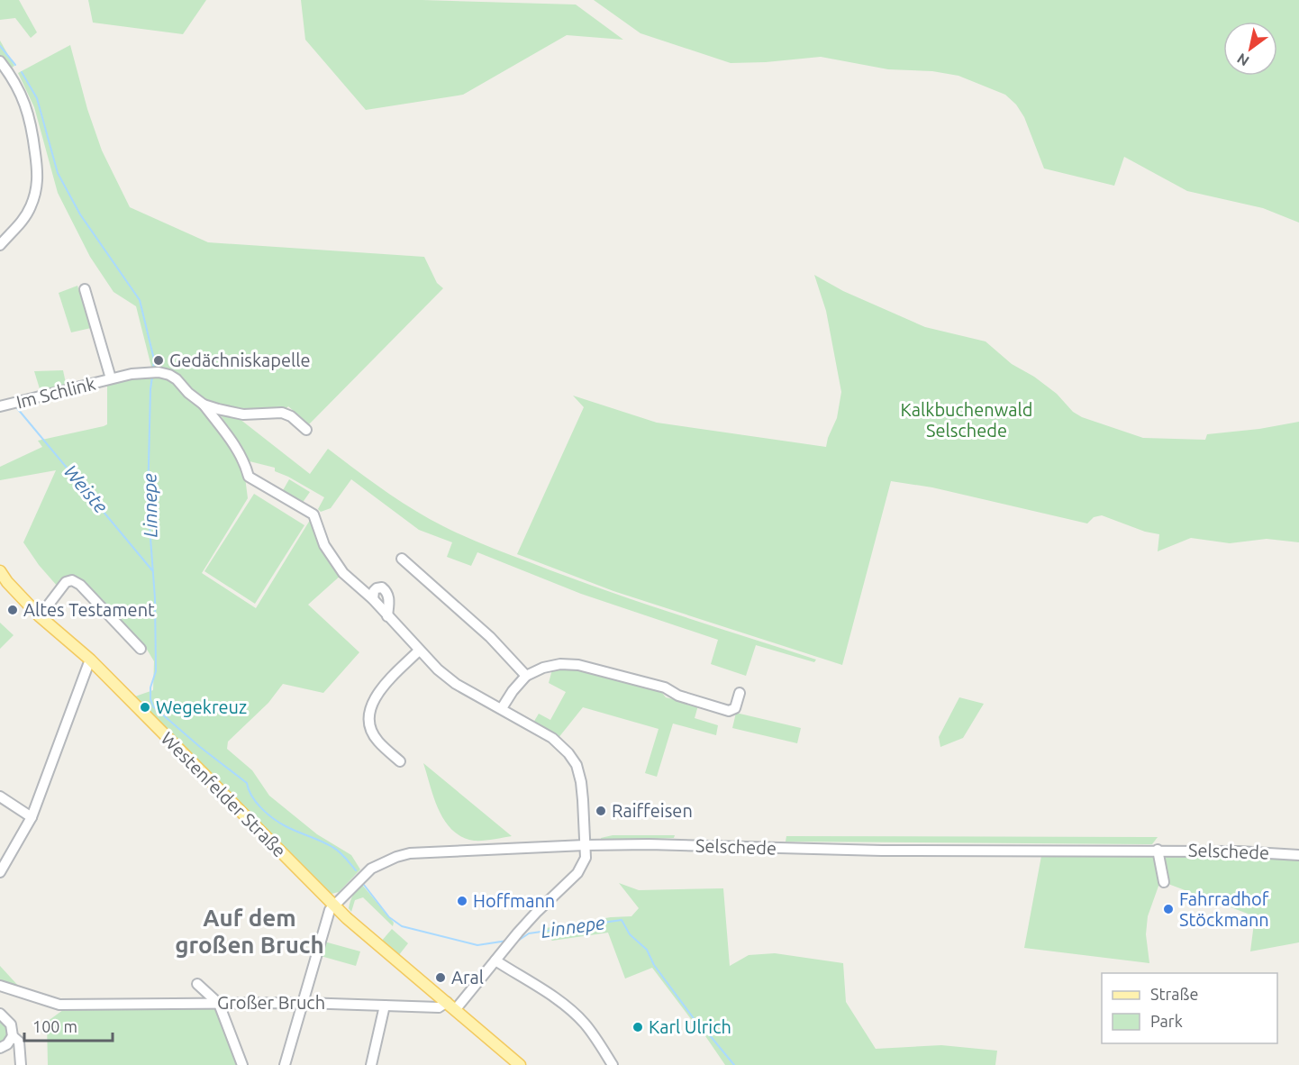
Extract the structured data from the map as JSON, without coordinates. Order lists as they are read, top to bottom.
{
  "streets": {
    "main road": ["Westenfelder Straße"],
    "street": ["Im Schlink", "Selschede", "Großer Bruch"]
  },
  "crossings": [
    ["Westenfelder Straße", "Selschede"],
    ["Westenfelder Straße", "Großer Bruch"],
    ["Selschede", "Großer Bruch"]
  ],
  "districts": ["Auf dem großen Bruch"],
  "water": ["Weiste", "Linnepe"],
  "parks": ["Kalkbuchenwald Selschede"],
  "places": [
    "Gedächniskapelle",
    "Altes Testament",
    "Wegekreuz",
    "Raiffeisen",
    "Hoffmann",
    "Fahrradhof Stöckmann",
    "Aral",
    "Karl Ulrich"
  ],
  "legend": ["Straße", "Park"],
  "scale_bar": "100 m",
  "north": "bottom left"
}
